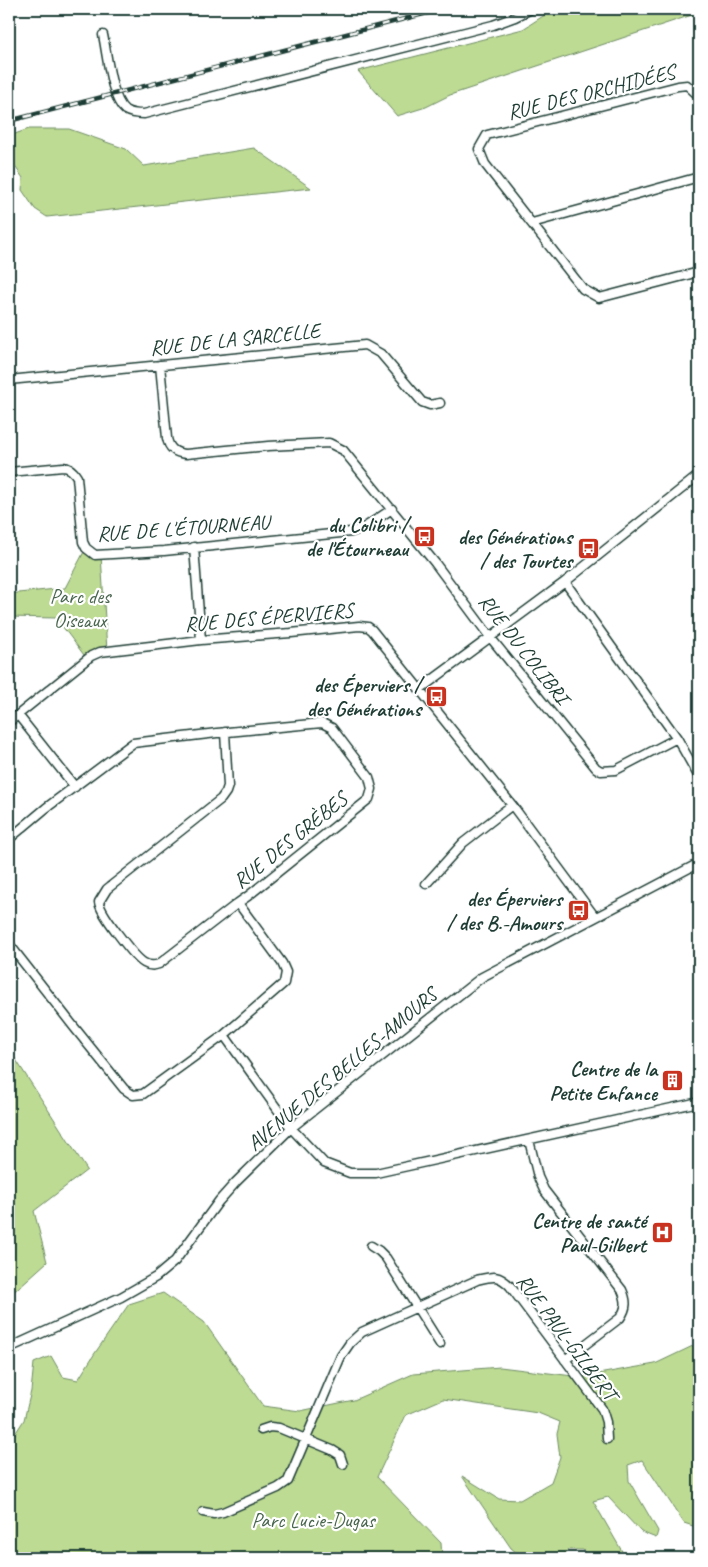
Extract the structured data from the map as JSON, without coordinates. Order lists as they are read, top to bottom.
{
  "streets": {
    "street": [
      "RUE DES ORCHIDÉES",
      "RUE DE LA SARCELLE",
      "RUE DE L'ÉTOURNEAU",
      "RUE DES ÉPERVIERS",
      "RUE DU COLIBRI",
      "RUE DES GRÈBES",
      "AVENUE DES BELLES-AMOURS",
      "RUE PAUL-GILBERT"
    ]
  },
  "crossings": [
    ["RUE DE LA SARCELLE", "RUE DU COLIBRI"],
    ["RUE DE L'ÉTOURNEAU", "RUE DU COLIBRI"],
    ["RUE DES ÉPERVIERS", "AVENUE DES BELLES-AMOURS"]
  ],
  "parks": ["Parc des Oiseaux", "Parc Lucie-Dugas"],
  "places": {
    "bus stop": [
      "du Colibri / de l'Étourneau",
      "des Générations / des Tourtes",
      "des Éperviers / des Générations",
      "des Éperviers / des B.-Amours"
    ],
    "building": ["Centre de la Petite Enfance"],
    "hospital": ["Centre de santé Paul-Gilbert"]
  }
}
